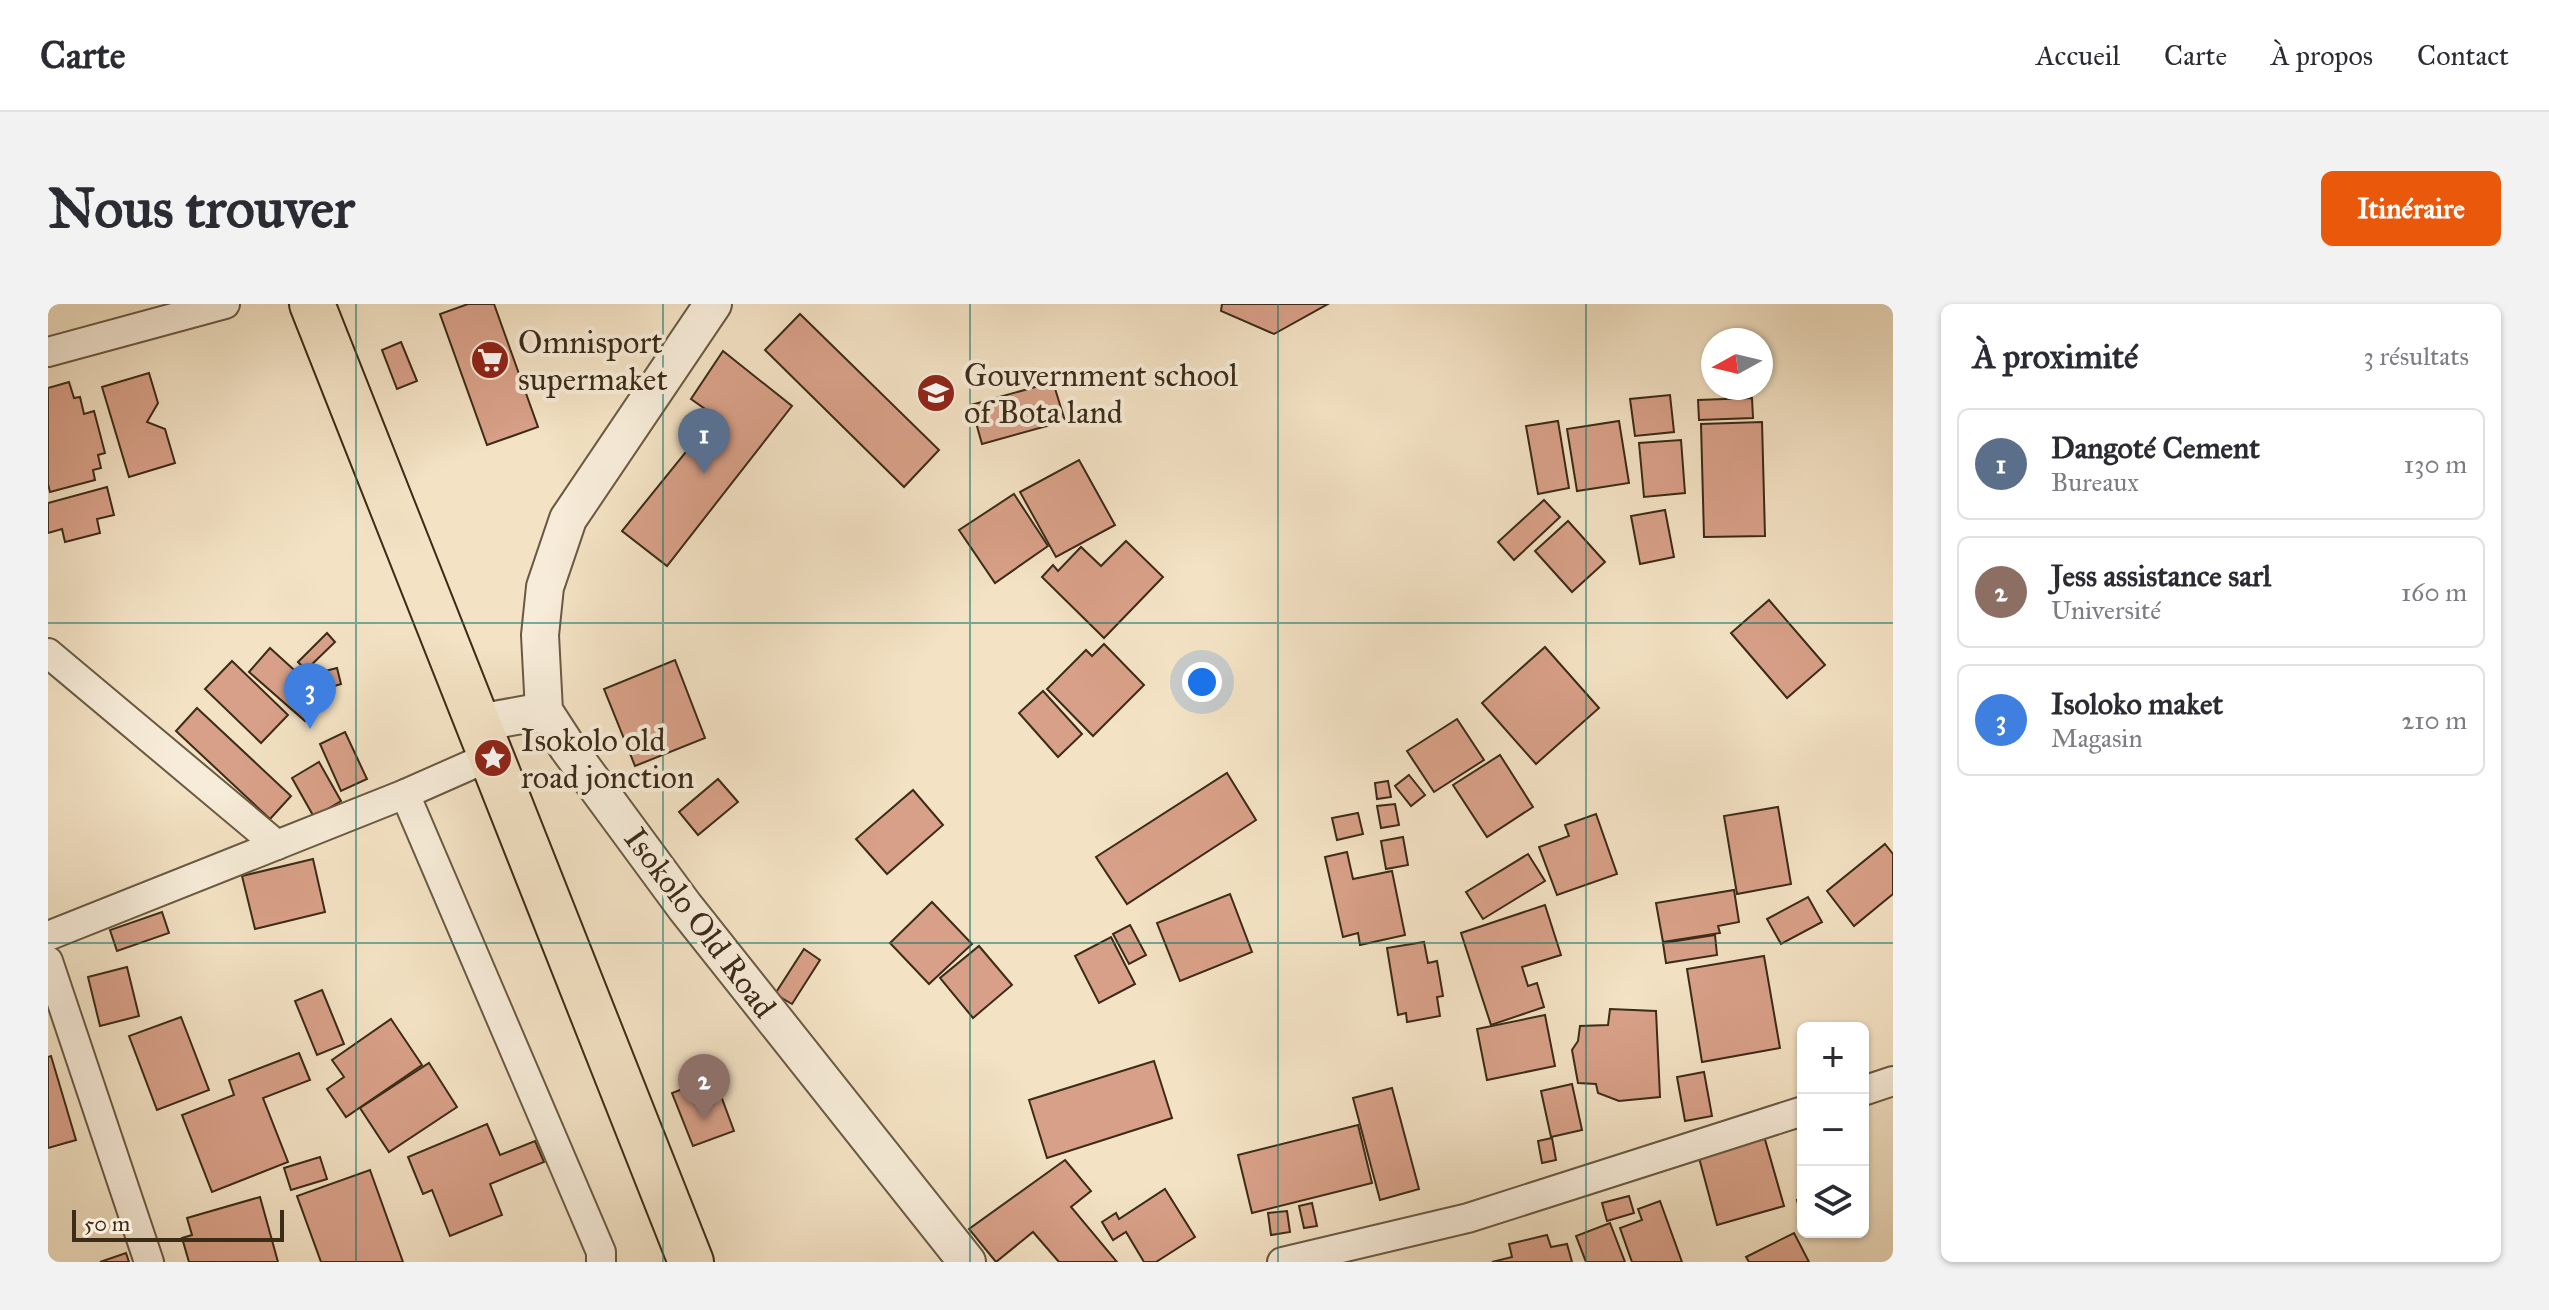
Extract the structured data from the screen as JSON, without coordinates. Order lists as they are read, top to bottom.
{
  "streets": {
    "street": ["Isokolo Old Road"]
  },
  "places": {
    "supermarket": ["Omnisport supermaket"],
    "school or university": ["Gouvernment school of Bota land"],
    "place": ["Isokolo old road jonction"]
  },
  "scale_bar": "50 m",
  "north": "left",
  "page": {
    "header": "Carte",
    "nav": [
      "Accueil",
      "Carte",
      "À propos",
      "Contact"
    ],
    "buttons": "Itinéraire",
    "title": "Nous trouver",
    "heading": ["À proximité", "3 résultats"],
    "pins": ["1", "3", "2"],
    "list": [
      {
        "mark": "1",
        "name": "Dangoté Cement",
        "note": "Bureaux",
        "value": "130 m"
      },
      {
        "mark": "2",
        "name": "Jess assistance sarl",
        "note": "Université",
        "value": "160 m"
      },
      {
        "mark": "3",
        "name": "Isoloko maket",
        "note": "Magasin",
        "value": "210 m"
      }
    ],
    "map_buttons": ["+", "−"],
    "scale": "50 m"
  }
}
